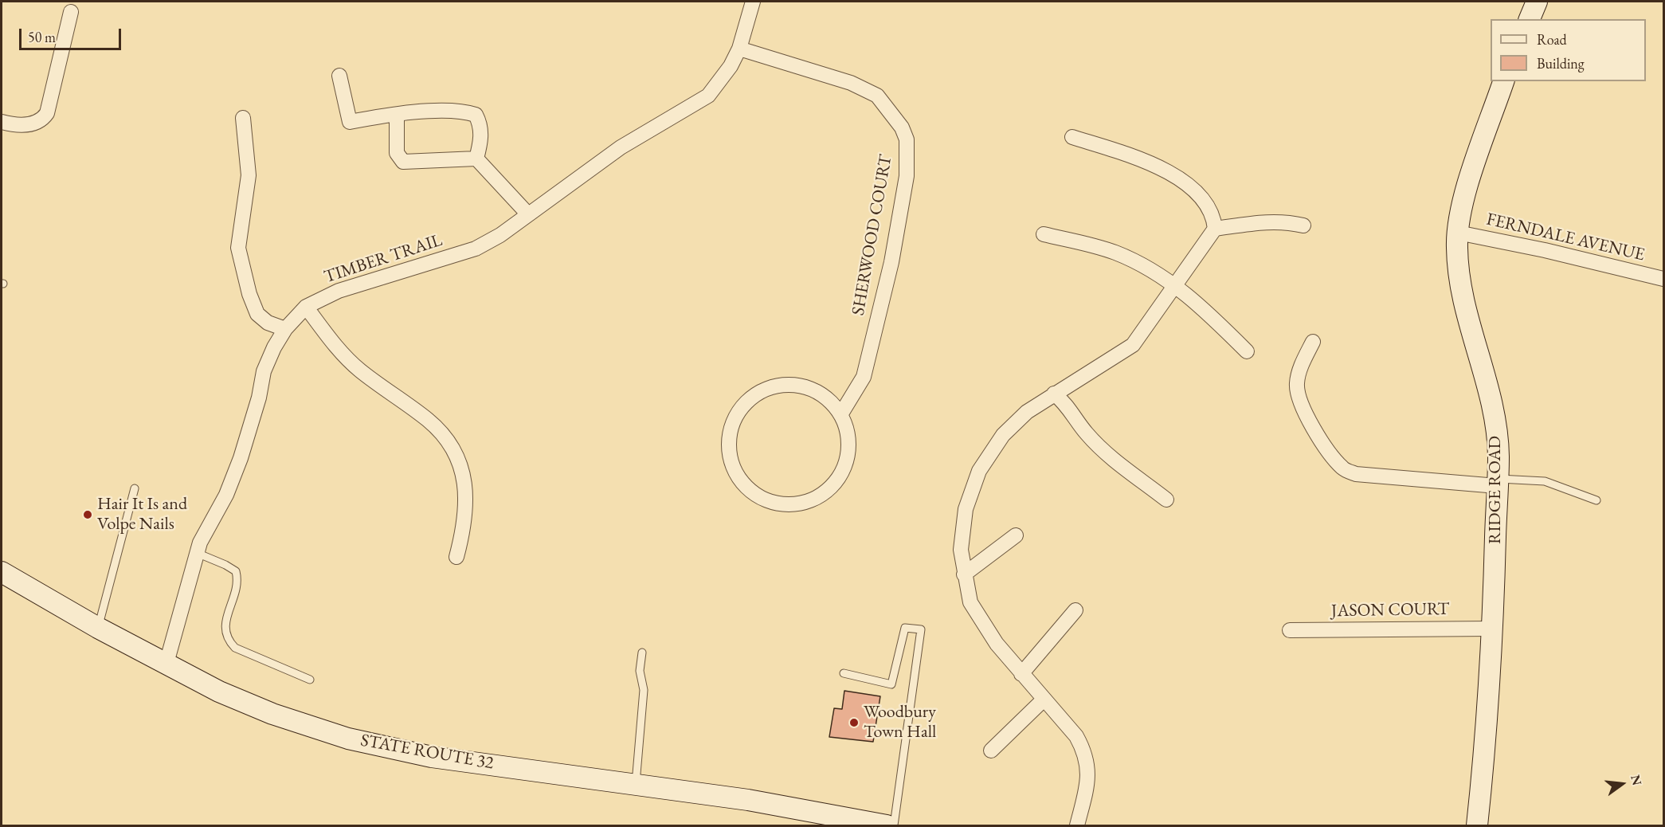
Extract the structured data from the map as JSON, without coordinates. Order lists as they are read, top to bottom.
{
  "streets": {
    "main road": ["RIDGE ROAD", "STATE ROUTE 32"],
    "street": [
      "SHERWOOD COURT",
      "FERNDALE AVENUE",
      "TIMBER TRAIL",
      "JASON COURT"
    ]
  },
  "crossings": [
    ["SHERWOOD COURT", "TIMBER TRAIL"],
    ["FERNDALE AVENUE", "RIDGE ROAD"],
    ["TIMBER TRAIL", "STATE ROUTE 32"],
    ["RIDGE ROAD", "JASON COURT"]
  ],
  "places": ["Hair It Is and Volpe Nails", "Woodbury Town Hall"],
  "legend": ["Road", "Building"],
  "scale_bar": "50 m",
  "north": "right"
}
